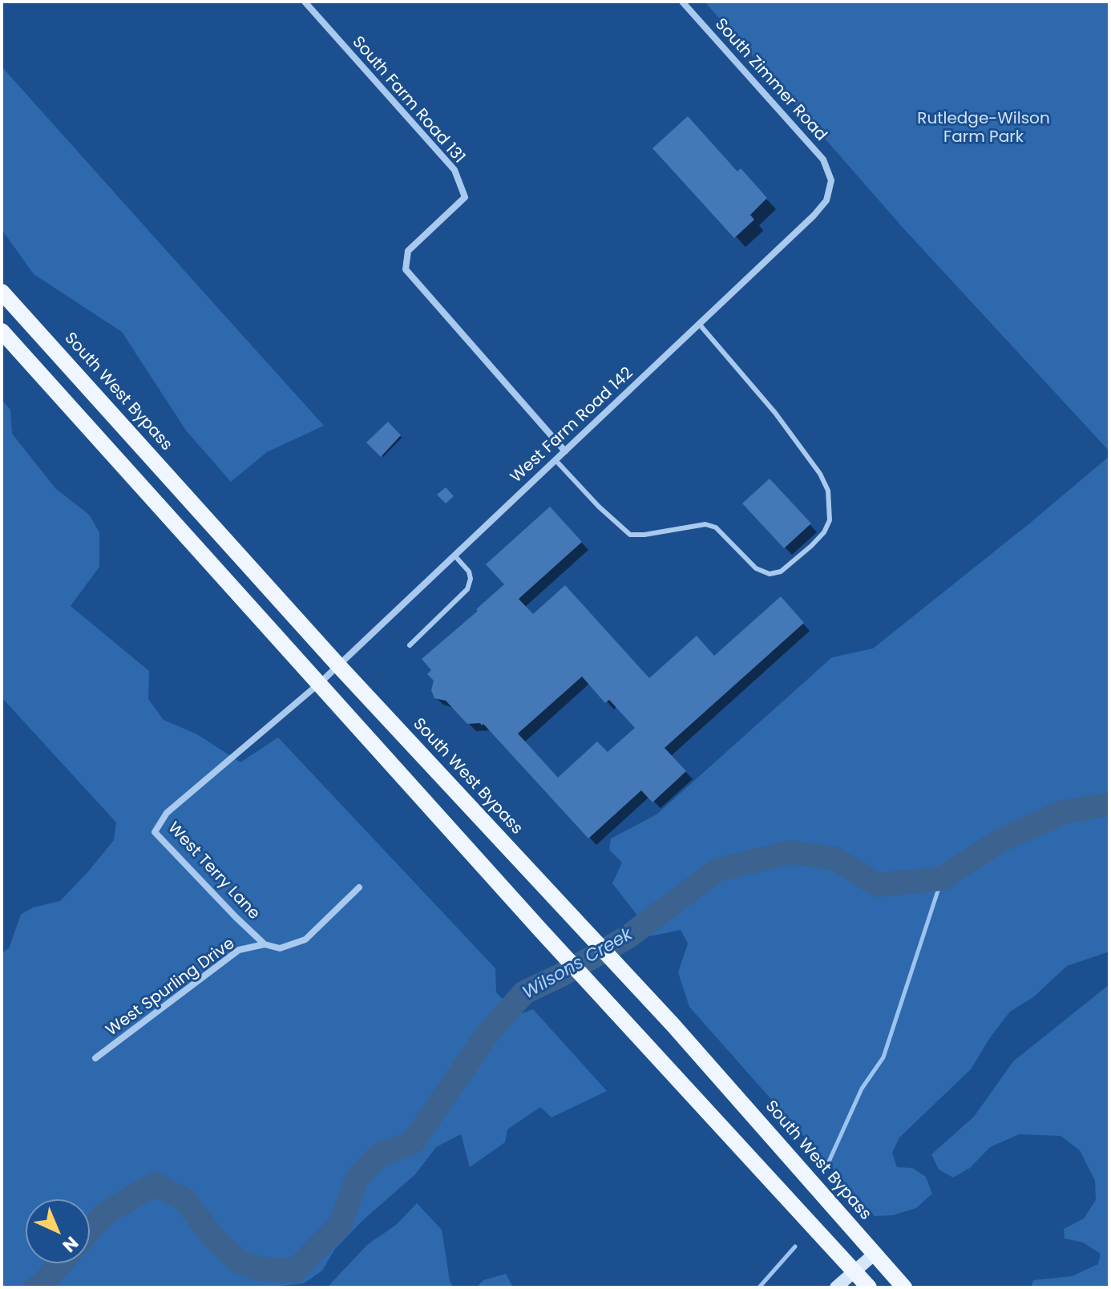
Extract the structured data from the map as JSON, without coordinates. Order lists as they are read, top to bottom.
{
  "streets": {
    "main road": ["South West Bypass"],
    "street": [
      "South Zimmer Road",
      "South Farm Road 131",
      "West Farm Road 142",
      "West Terry Lane",
      "West Spurling Drive"
    ]
  },
  "crossings": [
    ["South Zimmer Road", "West Farm Road 142"],
    ["South Farm Road 131", "West Farm Road 142"],
    ["South West Bypass", "West Farm Road 142"],
    ["West Farm Road 142", "West Terry Lane"],
    ["West Terry Lane", "West Spurling Drive"]
  ],
  "water": ["Wilsons Creek"],
  "parks": ["Rutledge-Wilson Farm Park"],
  "north": "bottom right"
}
